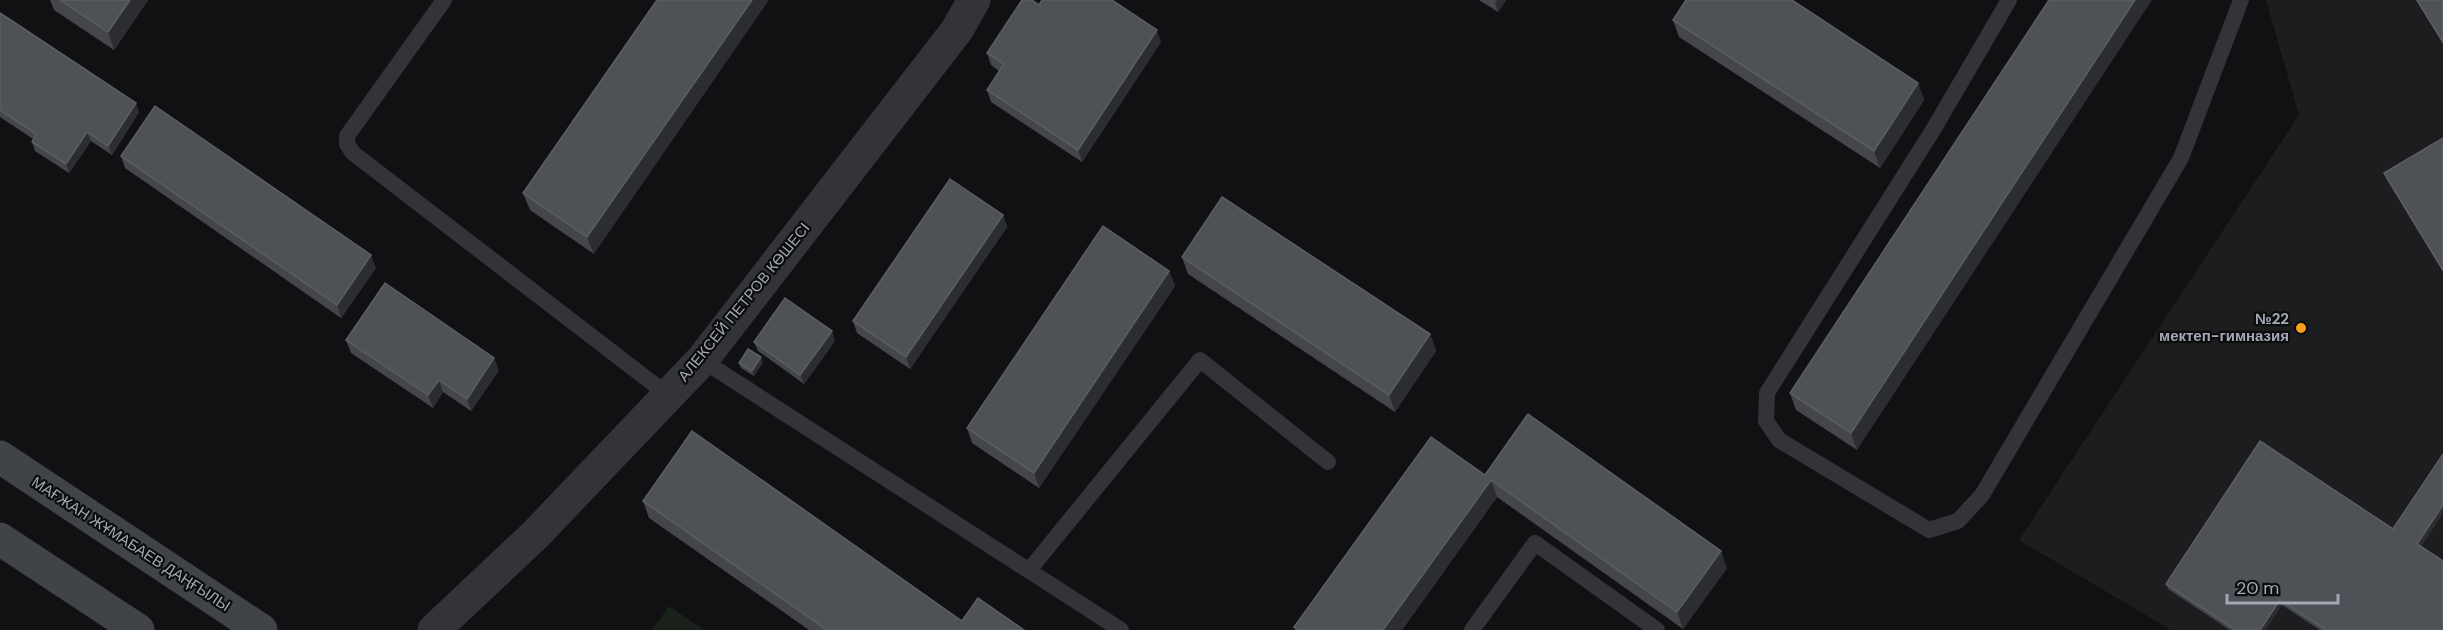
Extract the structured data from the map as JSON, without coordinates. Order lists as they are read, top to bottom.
{
  "streets": {
    "main road": ["МАҒЖАН ЖҰМАБАЕВ ДАҢҒЫЛЫ"],
    "street": ["АЛЕКСЕЙ ПЕТРОВ КӨШЕСІ"]
  },
  "places": ["№22 мектеп-гимназия"],
  "scale_bar": "20 m"
}
